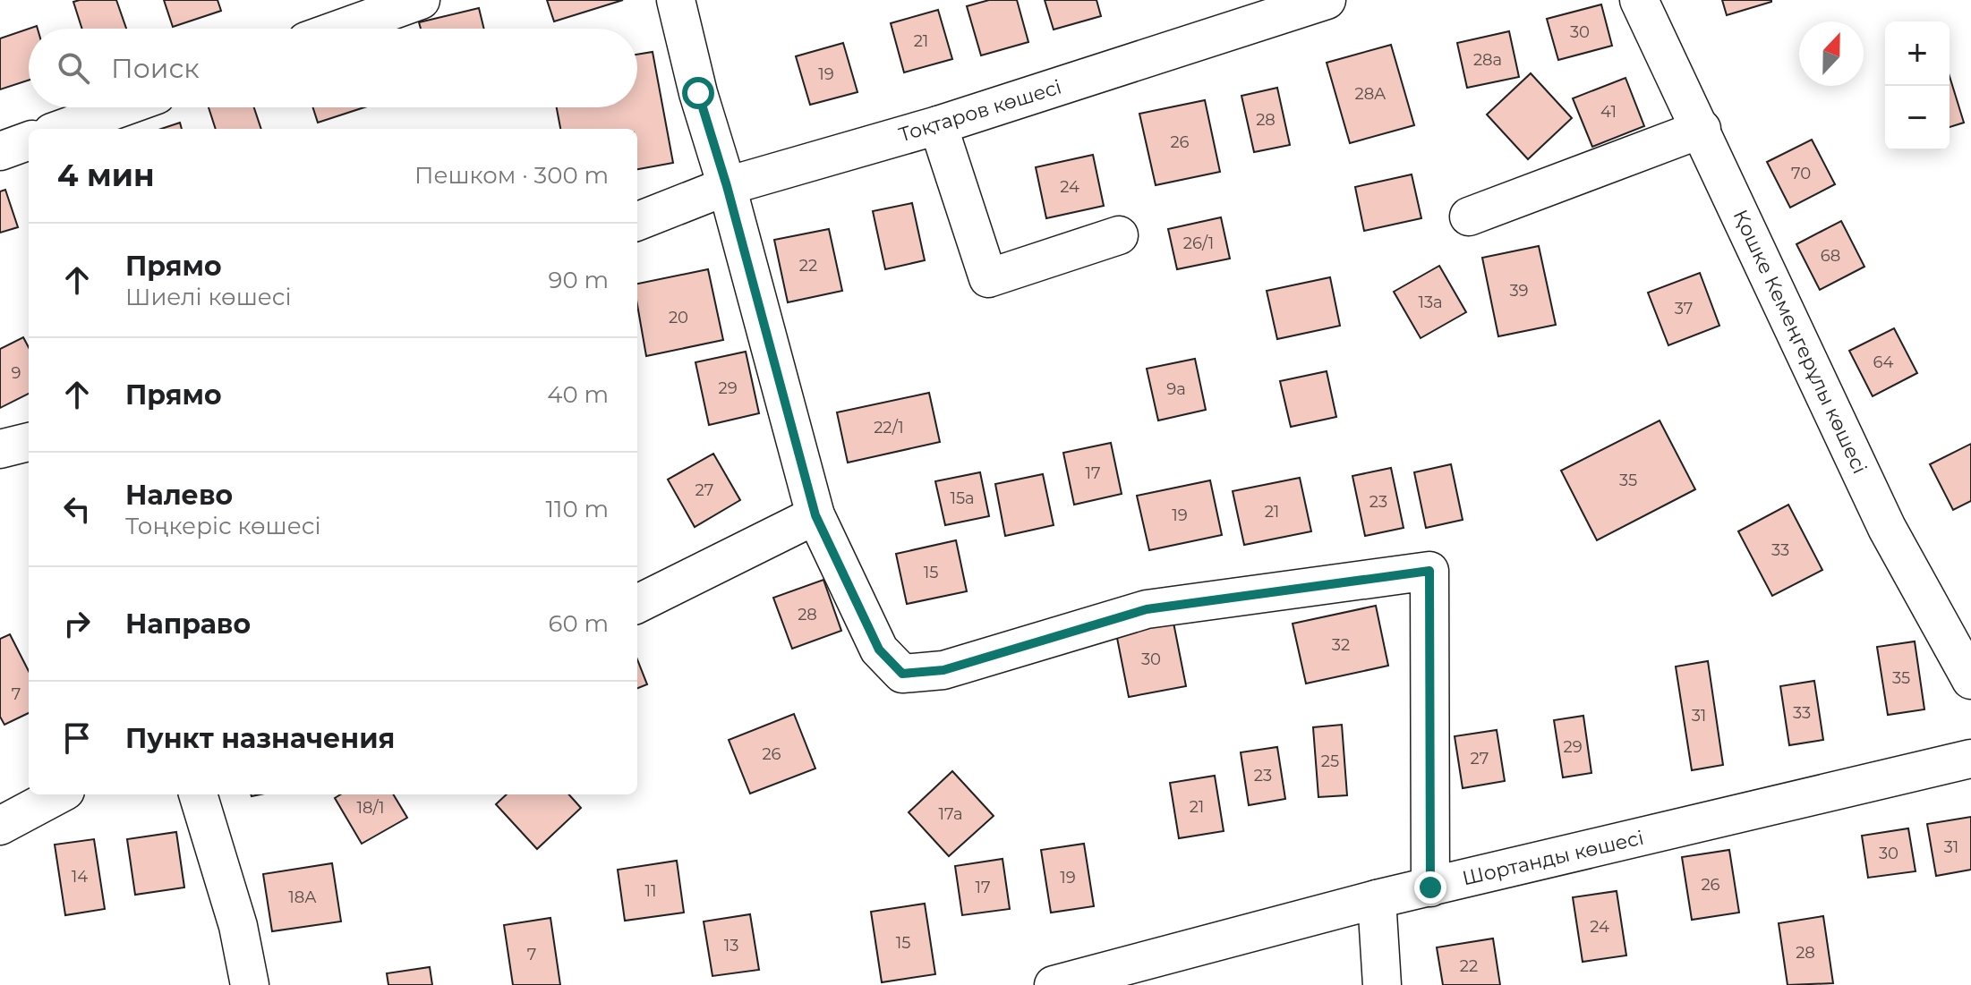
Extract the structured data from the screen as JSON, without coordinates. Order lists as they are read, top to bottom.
{
  "streets": {
    "street": ["Тоқтаров көшесі", "Қошке Кемеңгерұлы көшесі", "Шортанды көшесі"]
  },
  "house_numbers": [
    "30",
    "21",
    "28а",
    "19",
    "28А",
    "41",
    "28",
    "26",
    "70",
    "24",
    "26/1",
    "68",
    "22",
    "39",
    "13а",
    "37",
    "20",
    "64",
    "9",
    "29",
    "9а",
    "22/1",
    "17",
    "35",
    "27",
    "15а",
    "23",
    "21",
    "19",
    "33",
    "15",
    "28",
    "32",
    "30",
    "35",
    "7",
    "33",
    "31",
    "29",
    "26",
    "27",
    "25",
    "23",
    "21",
    "18/1",
    "17а",
    "31",
    "30",
    "14",
    "19",
    "26",
    "17",
    "11",
    "18А",
    "24",
    "15",
    "13",
    "28",
    "7",
    "22"
  ],
  "north": "top",
  "page": {
    "map_buttons": ["+", "−"],
    "search": "Поиск",
    "heading": ["4 мин", "Пешком · 300 m"],
    "list": [
      ["Прямо", "Шиелі көшесі", "90 m"],
      ["Прямо", "40 m"],
      ["Налево", "Тоңкерiс көшесі", "110 m"],
      ["Направо", "60 m"],
      "Пункт назначения"
    ]
  }
}
